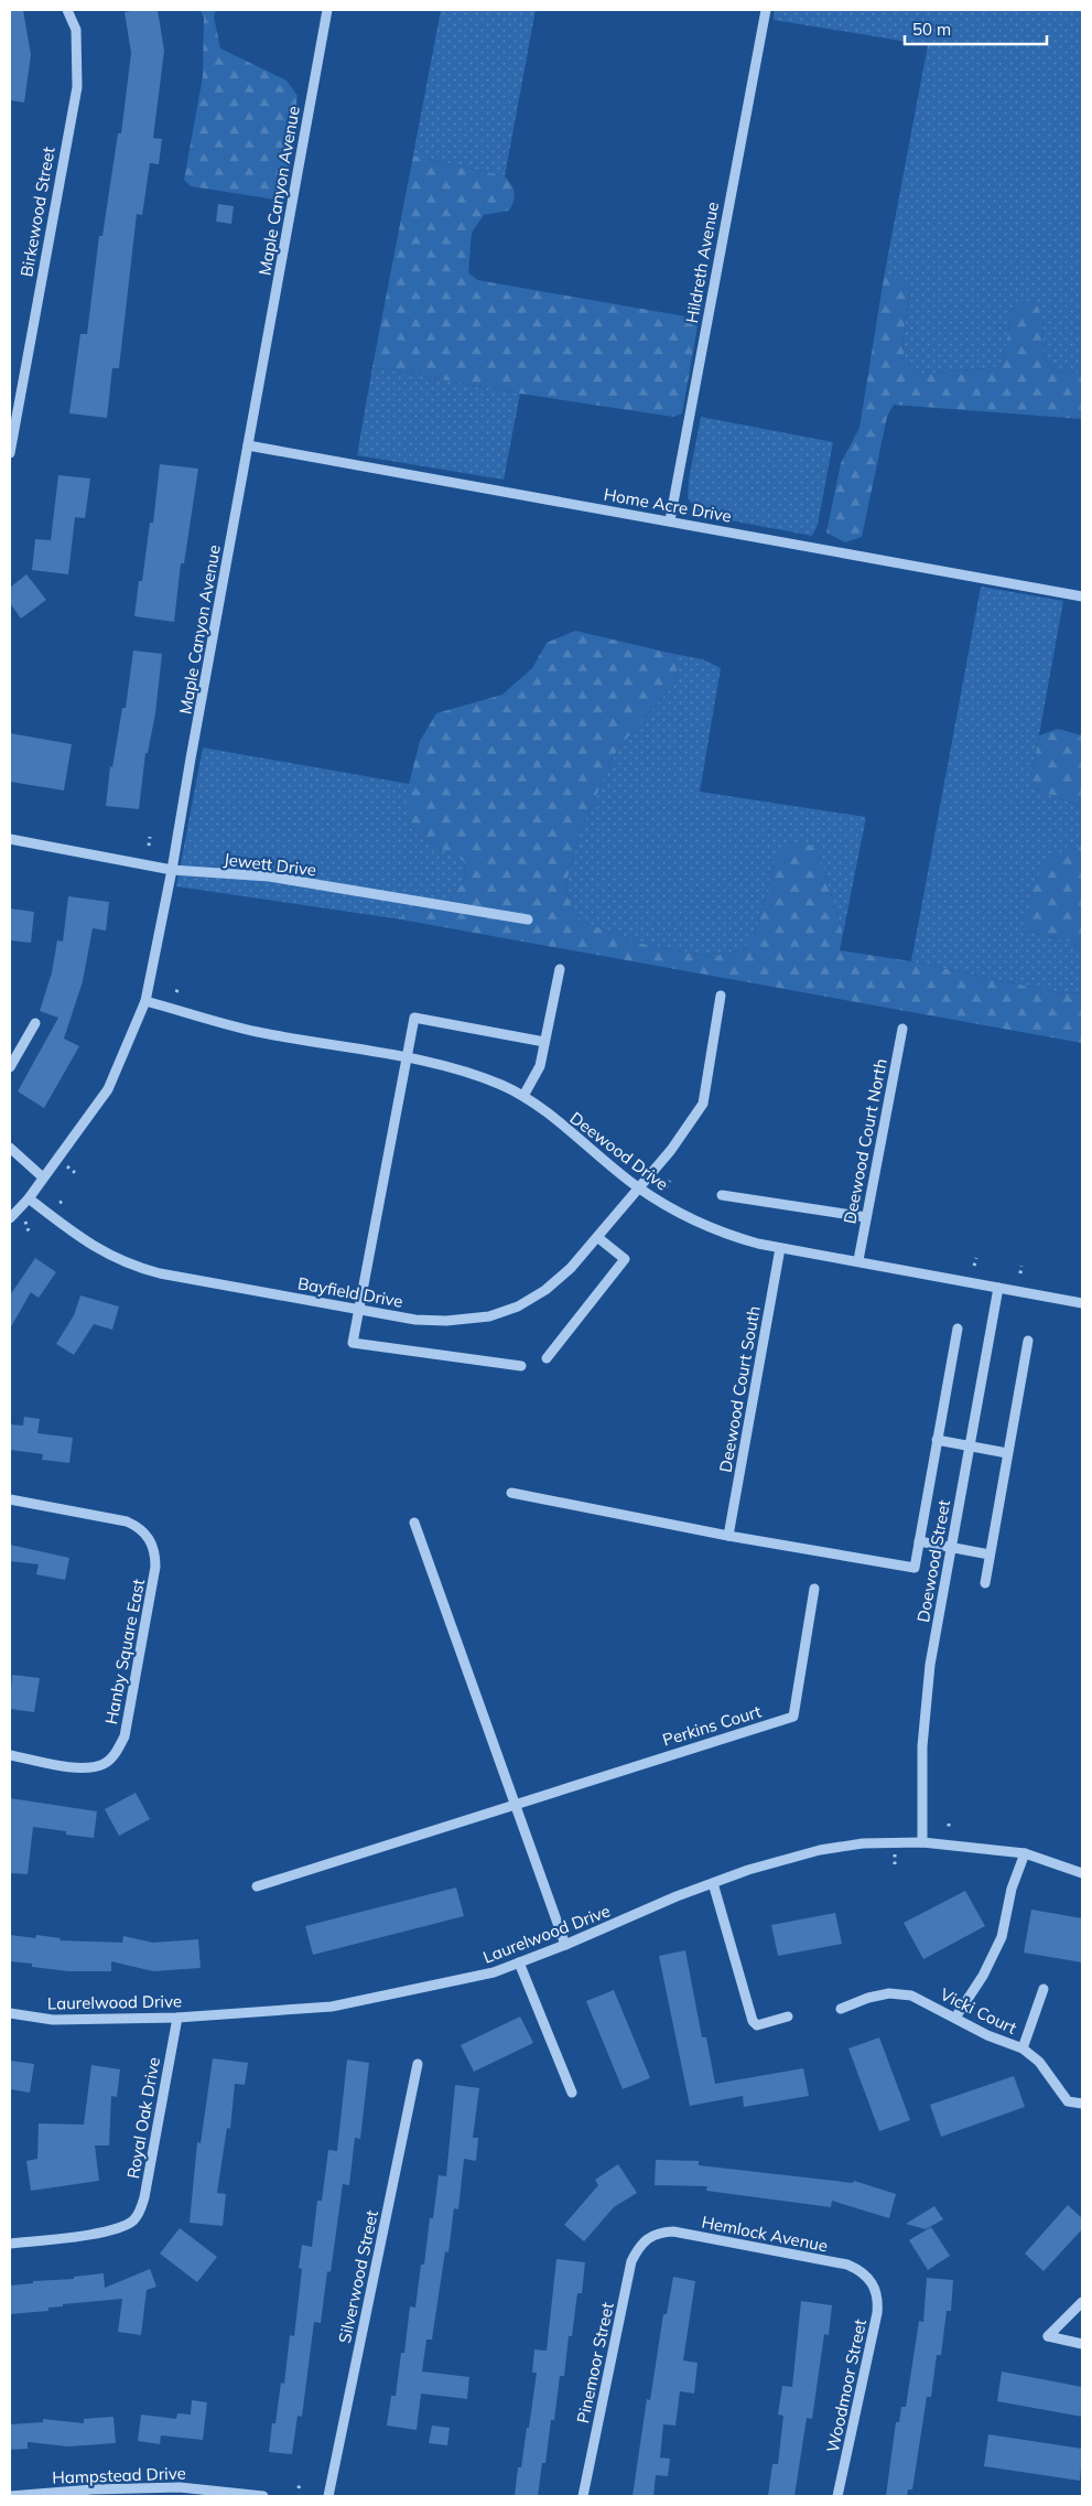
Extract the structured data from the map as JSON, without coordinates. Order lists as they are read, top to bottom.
{
  "streets": {
    "street": [
      "Maple Canyon Avenue",
      "Birkewood Street",
      "Hildreth Avenue",
      "Home Acre Drive",
      "Jewett Drive",
      "Deewood Court North",
      "Deewood Drive",
      "Bayfield Drive",
      "Deewood Court South",
      "Doewood Street",
      "Hanby Square East",
      "Perkins Court",
      "Laurelwood Drive",
      "Vicki Court",
      "Royal Oak Drive",
      "Hemlock Avenue",
      "Silverwood Street",
      "Pinemoor Street",
      "Woodmoor Street",
      "Hampstead Drive"
    ]
  },
  "crossings": [
    ["Maple Canyon Avenue", "Home Acre Drive"],
    ["Maple Canyon Avenue", "Jewett Drive"],
    ["Maple Canyon Avenue", "Deewood Drive"],
    ["Maple Canyon Avenue", "Bayfield Drive"],
    ["Hildreth Avenue", "Home Acre Drive"],
    ["Deewood Court North", "Deewood Drive"],
    ["Deewood Drive", "Bayfield Drive"],
    ["Deewood Drive", "Deewood Court South"],
    ["Deewood Drive", "Doewood Street"],
    ["Doewood Street", "Laurelwood Drive"],
    ["Laurelwood Drive", "Royal Oak Drive"],
    ["Hemlock Avenue", "Pinemoor Street"],
    ["Hemlock Avenue", "Woodmoor Street"]
  ],
  "scale_bar": "50 m"
}
